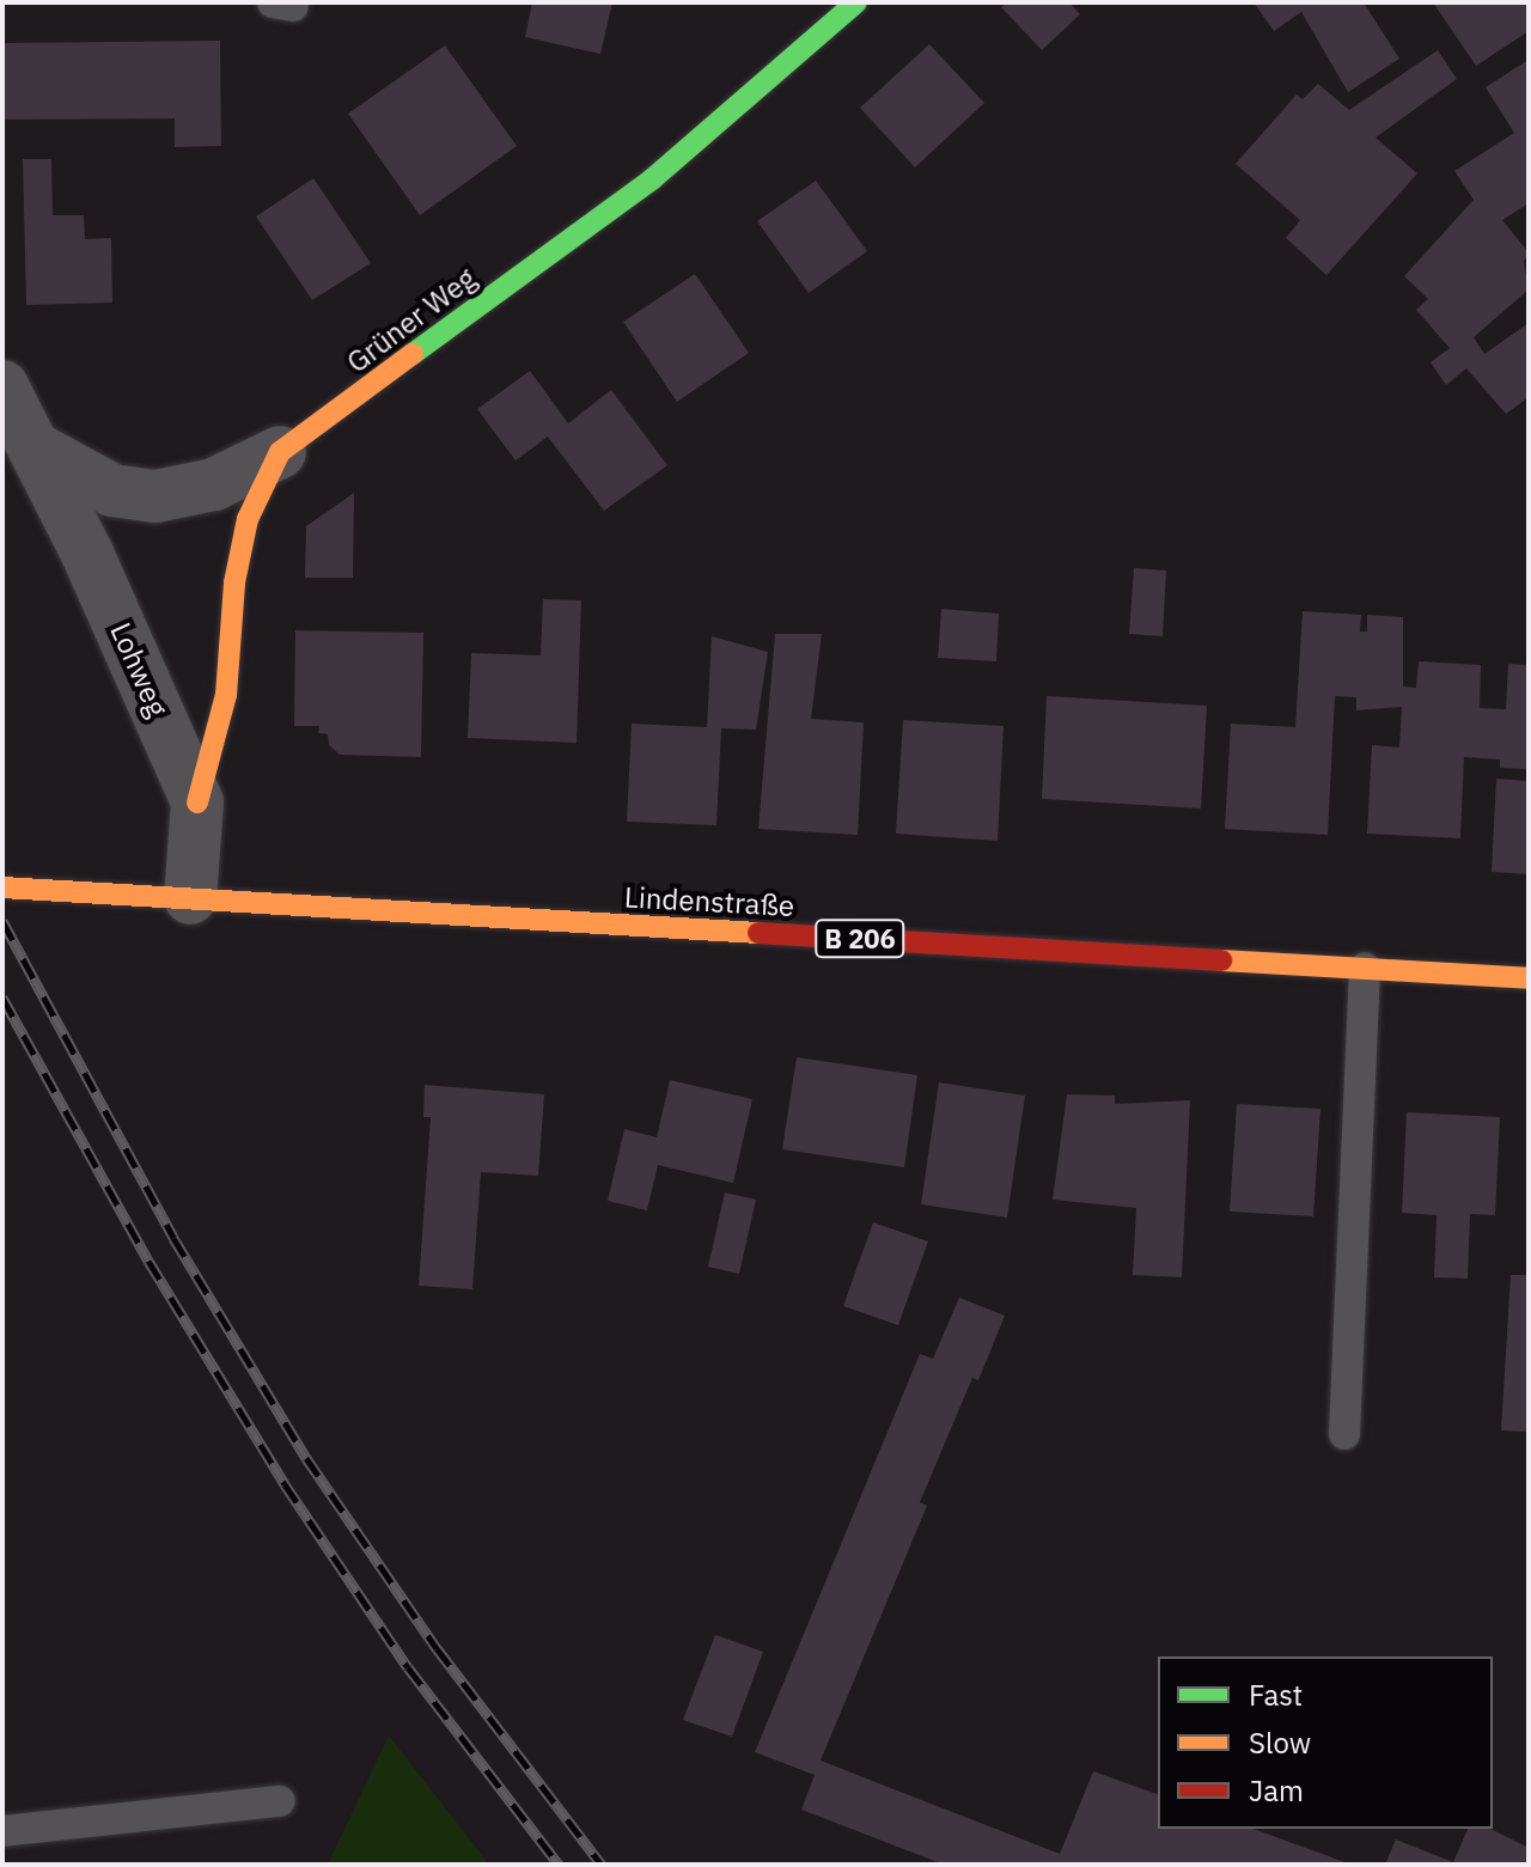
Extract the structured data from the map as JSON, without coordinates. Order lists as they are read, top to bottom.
{
  "streets": {
    "main road": ["Grüner Weg", "Lindenstraße", "B 206"],
    "street": ["Lohweg"]
  },
  "crossings": [
    ["Grüner Weg", "Lohweg"],
    ["Lohweg", "Lindenstraße"]
  ],
  "legend": ["Fast", "Slow", "Jam"]
}
